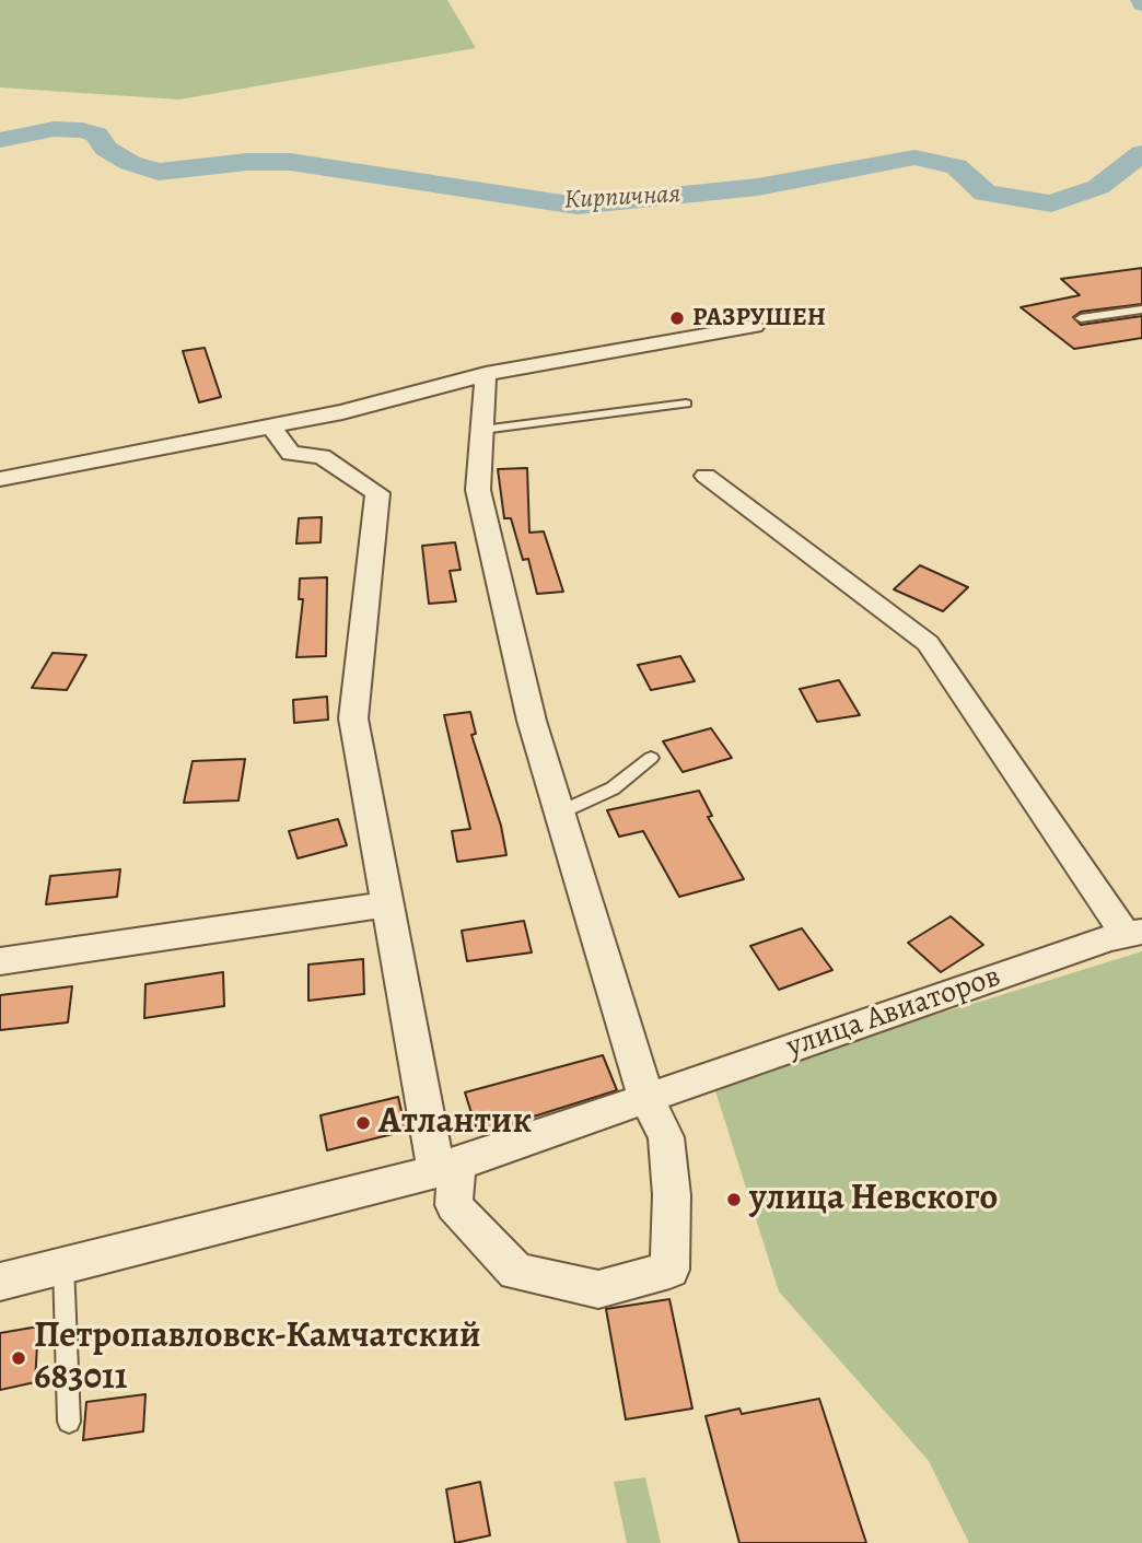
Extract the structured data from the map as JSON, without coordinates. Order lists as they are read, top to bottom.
{
  "streets": {
    "street": ["улица Авиаторов"]
  },
  "water": ["Кирпичная"],
  "places": [
    "РАЗРУШЕН",
    "Атлантик",
    "улица Невского",
    "Петропавловск-Камчатский 683011"
  ]
}
